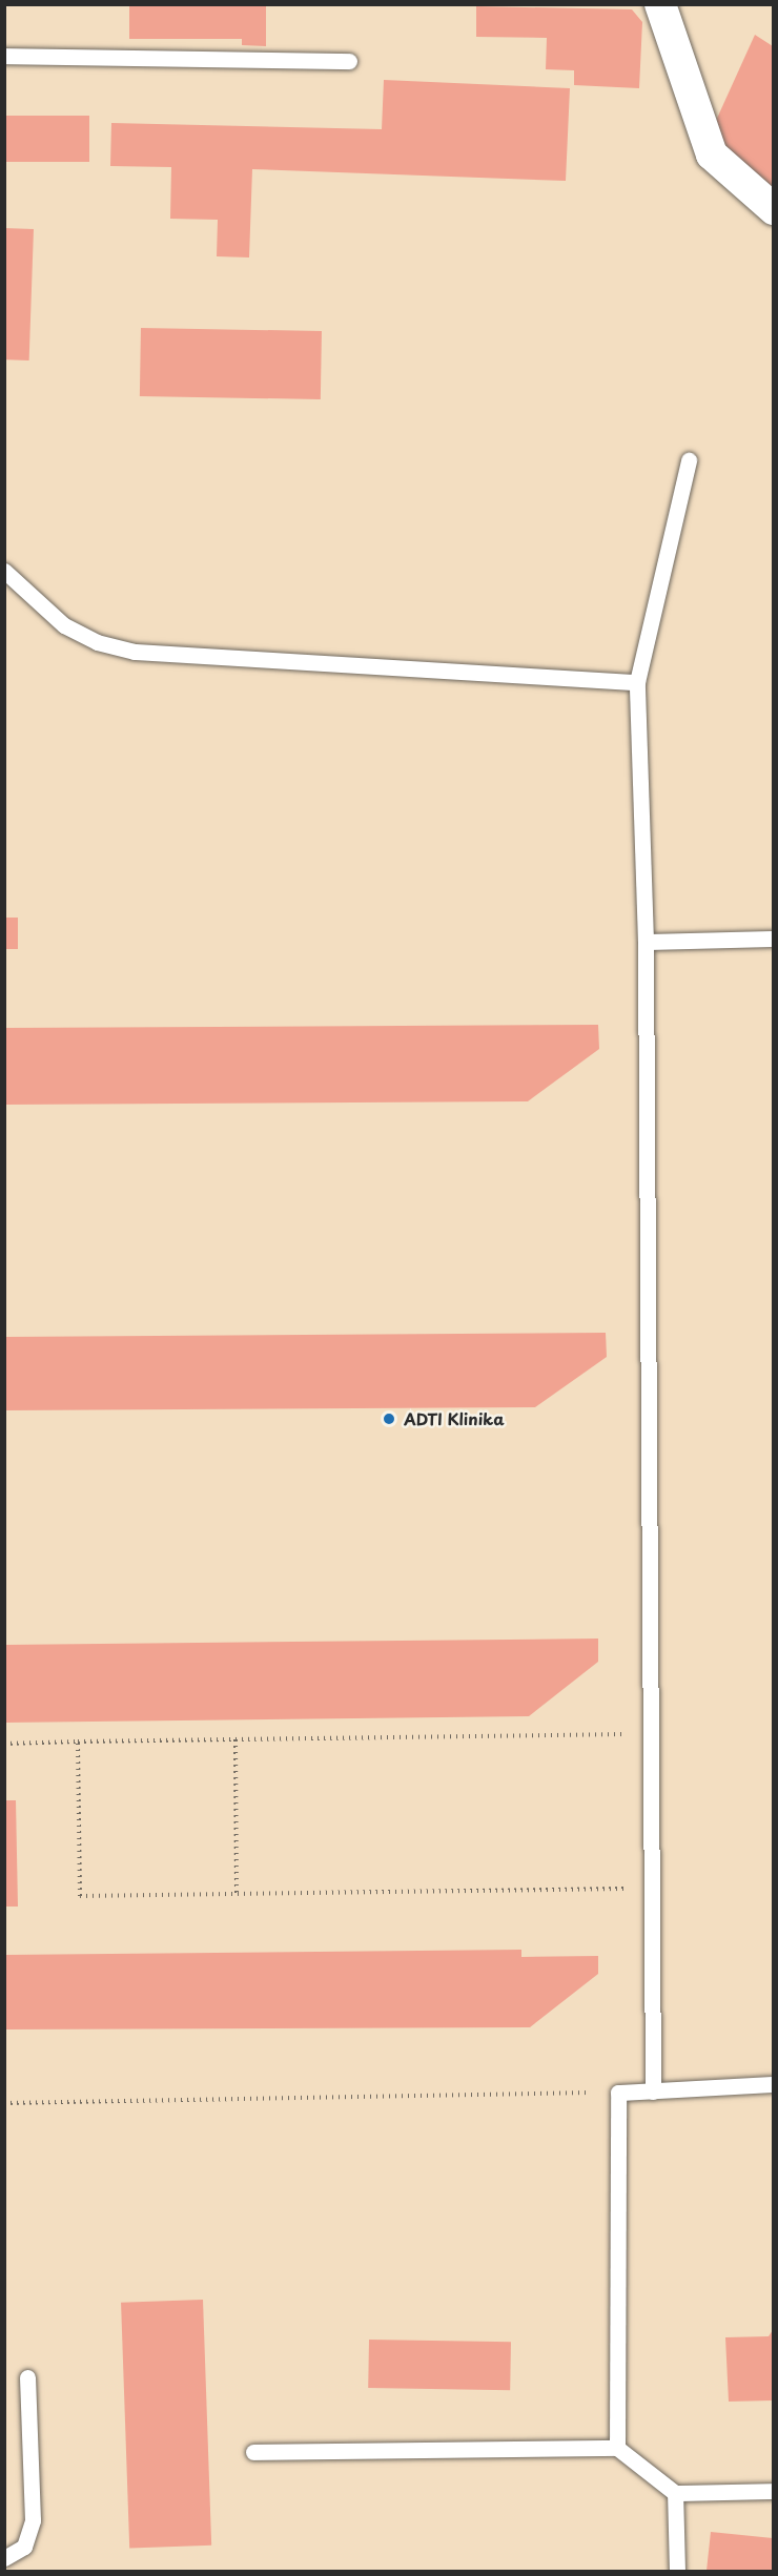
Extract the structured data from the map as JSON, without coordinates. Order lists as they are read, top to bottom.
{
  "places": ["ADTI Klinika"]
}
